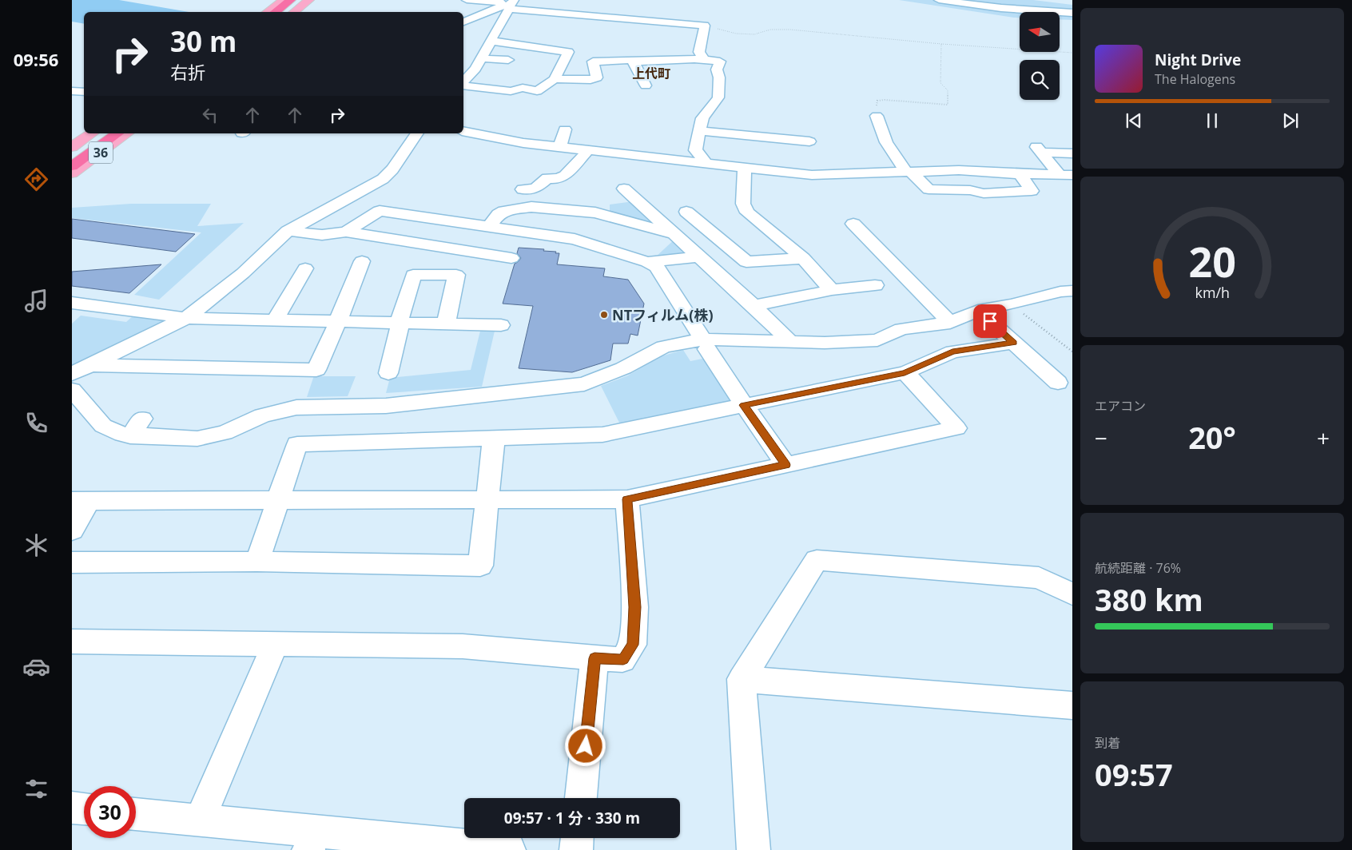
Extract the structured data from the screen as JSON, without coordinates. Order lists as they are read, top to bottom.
{
  "streets": {
    "main road": ["36"]
  },
  "districts": ["上代町"],
  "places": ["NTフィルム(株)"],
  "north": "left",
  "page": {
    "tabs": "09:56",
    "turn": ["30 m", "右折"],
    "song": ["Night Drive", "The Halogens"],
    "tile": [
      "エアコン",
      ["航続距離 · 76%", "380 km"],
      ["到着", "09:57"]
    ],
    "heat": ["−", "20°", "+"],
    "limit": "30",
    "trip": "09:57 · 1 分 · 330 m",
    "gauge": ["20", "km/h"]
  }
}
